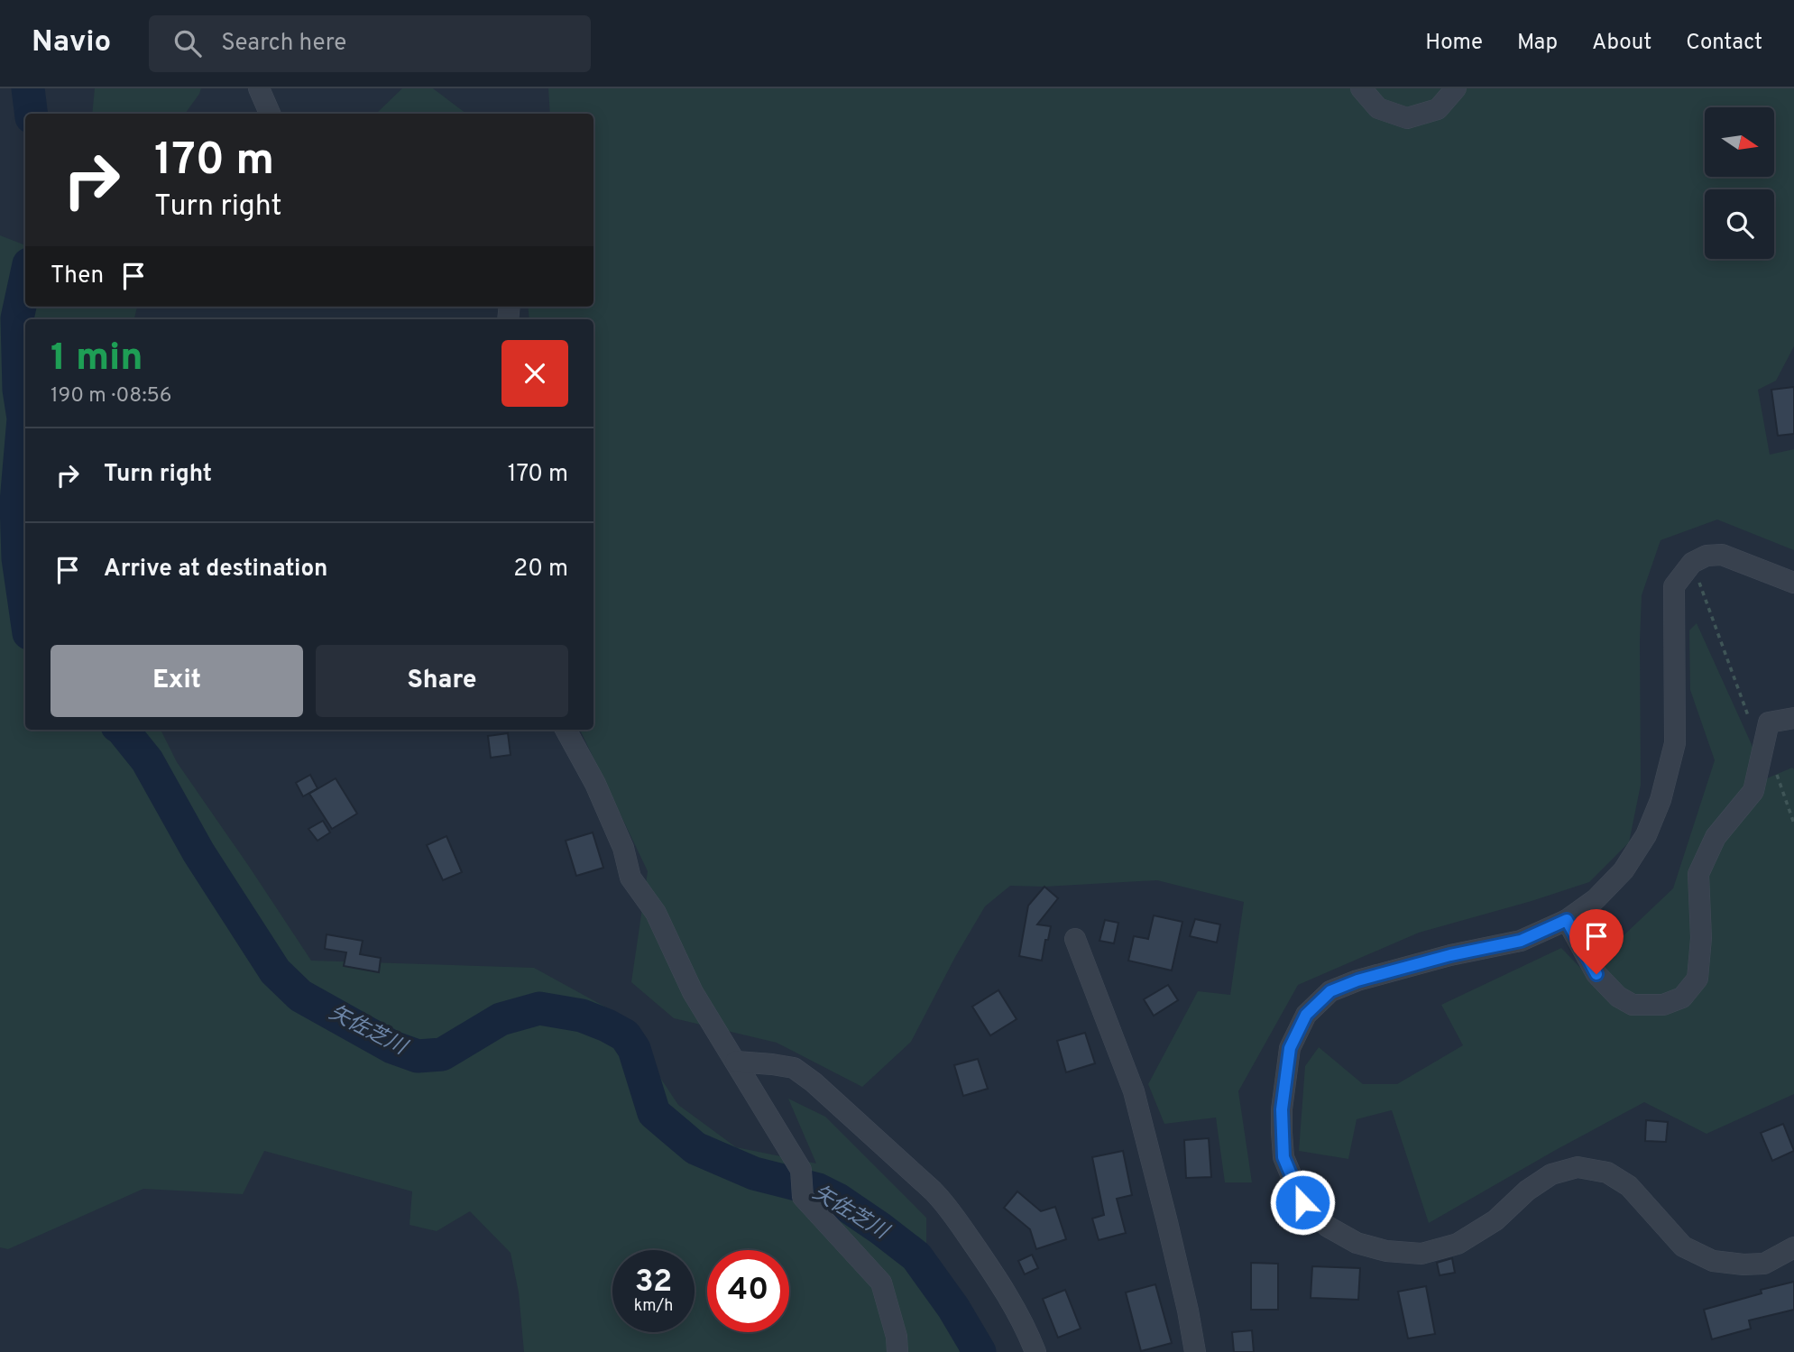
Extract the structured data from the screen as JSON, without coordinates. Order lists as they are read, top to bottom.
{
  "water": ["矢佐芝川"],
  "north": "right",
  "page": {
    "header": "Navio",
    "search": "Search here",
    "nav": [
      "Home",
      "Map",
      "About",
      "Contact"
    ],
    "turn": ["170 m", "Turn right"],
    "then": "Then",
    "heading": ["1 min", "190 m · 08:56"],
    "list": [
      {
        "name": "Turn right",
        "value": "170 m"
      },
      {
        "name": "Arrive at destination",
        "value": "20 m"
      }
    ],
    "buttons": ["Exit", "Share"],
    "speed": "32 km/h",
    "limit": "40"
  }
}
